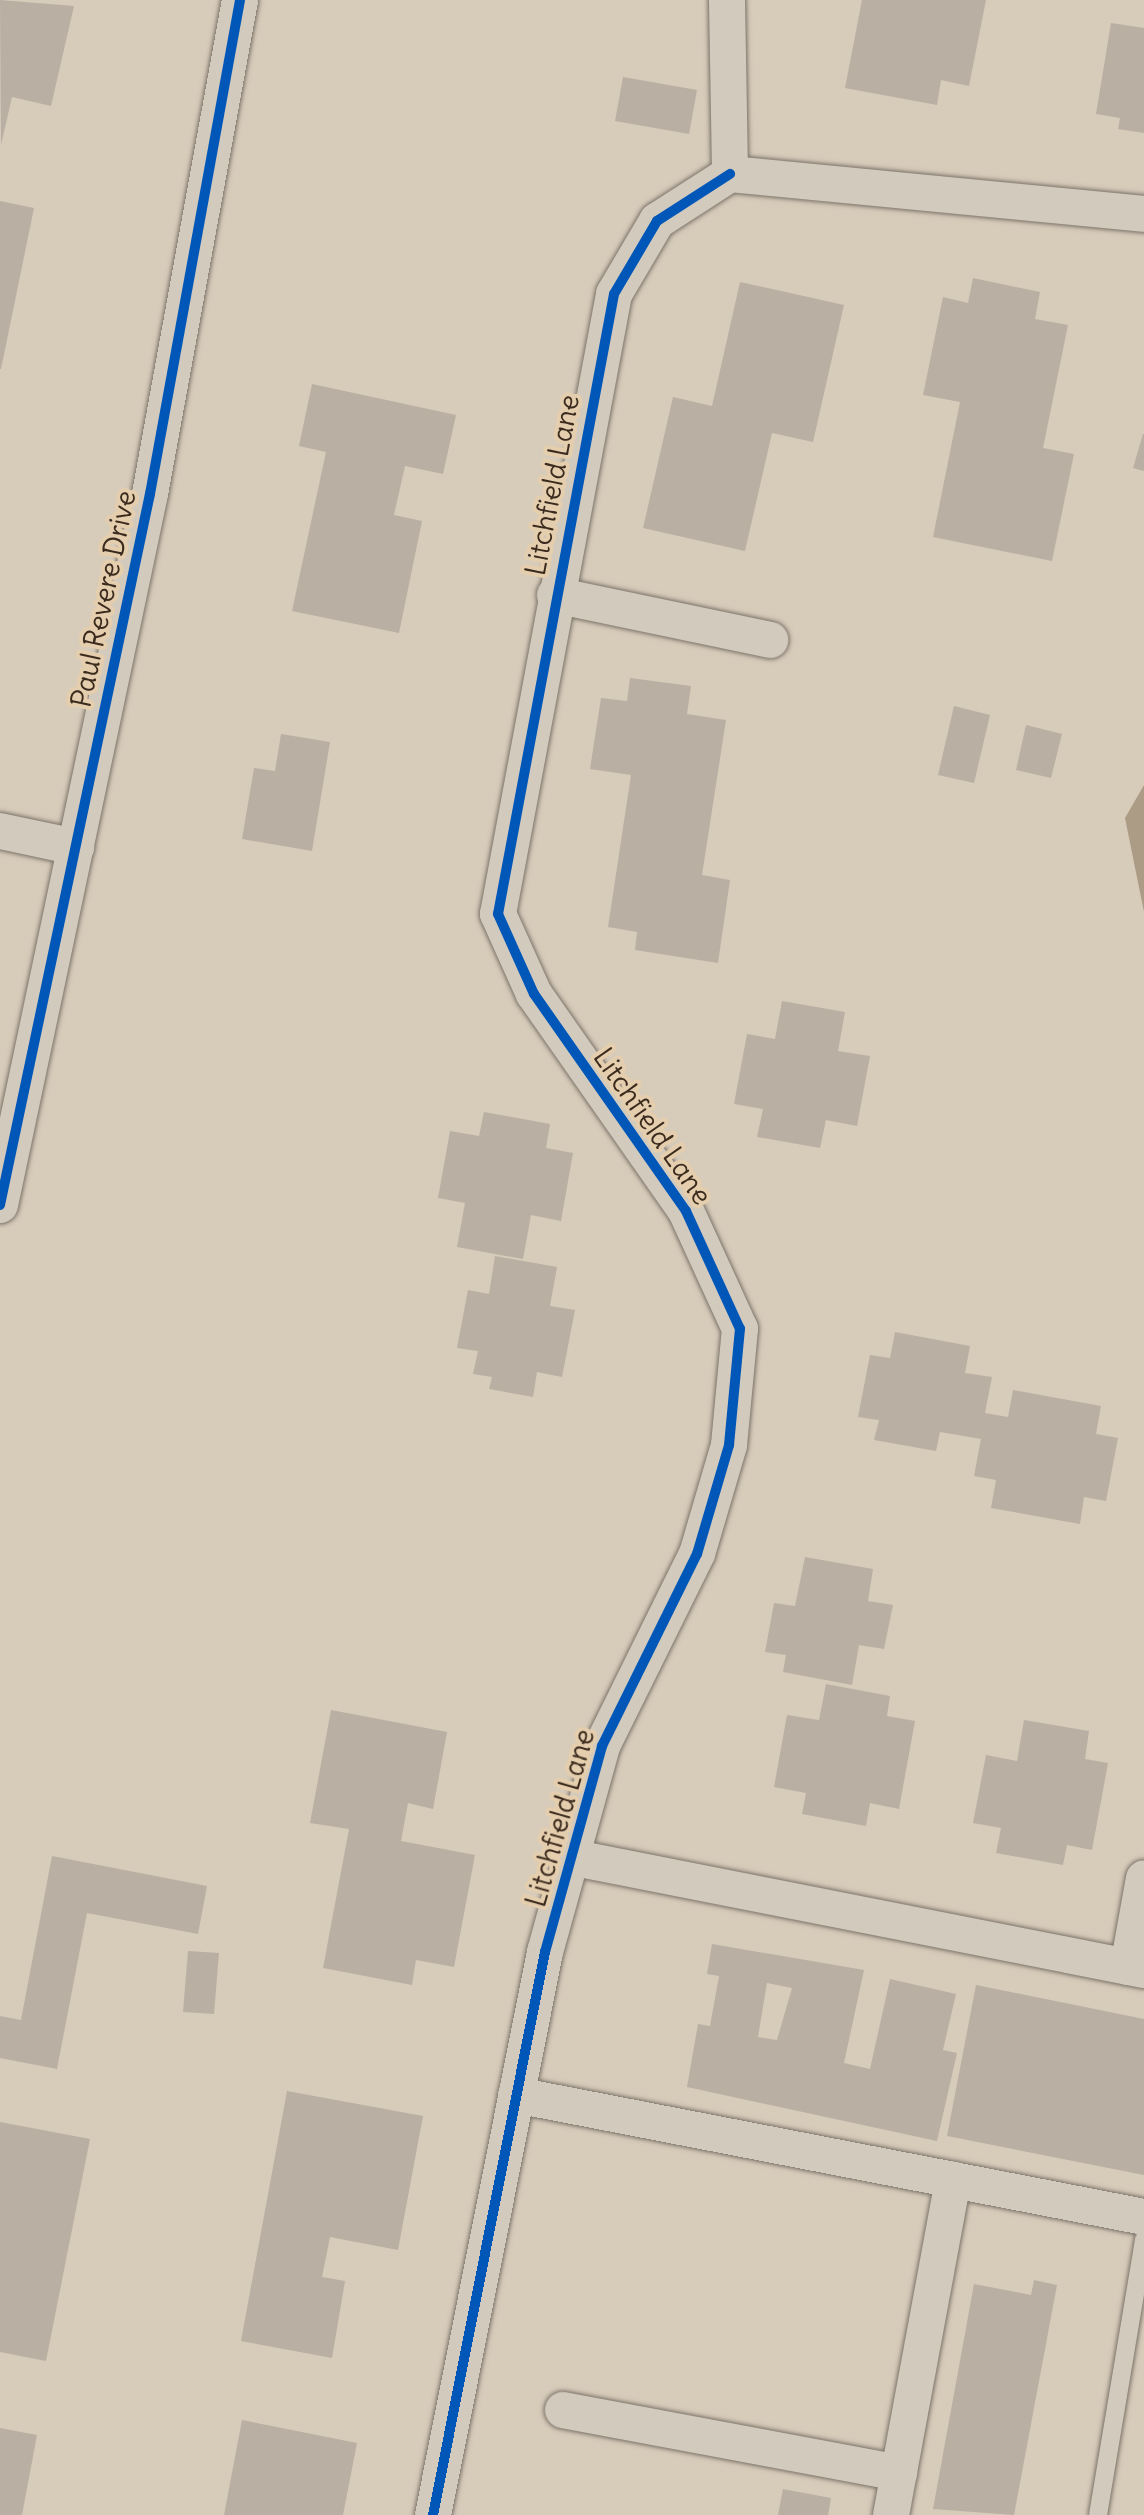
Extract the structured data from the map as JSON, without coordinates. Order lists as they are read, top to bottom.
{
  "streets": {
    "street": ["Litchfield Lane", "Paul Revere Drive"]
  }
}
